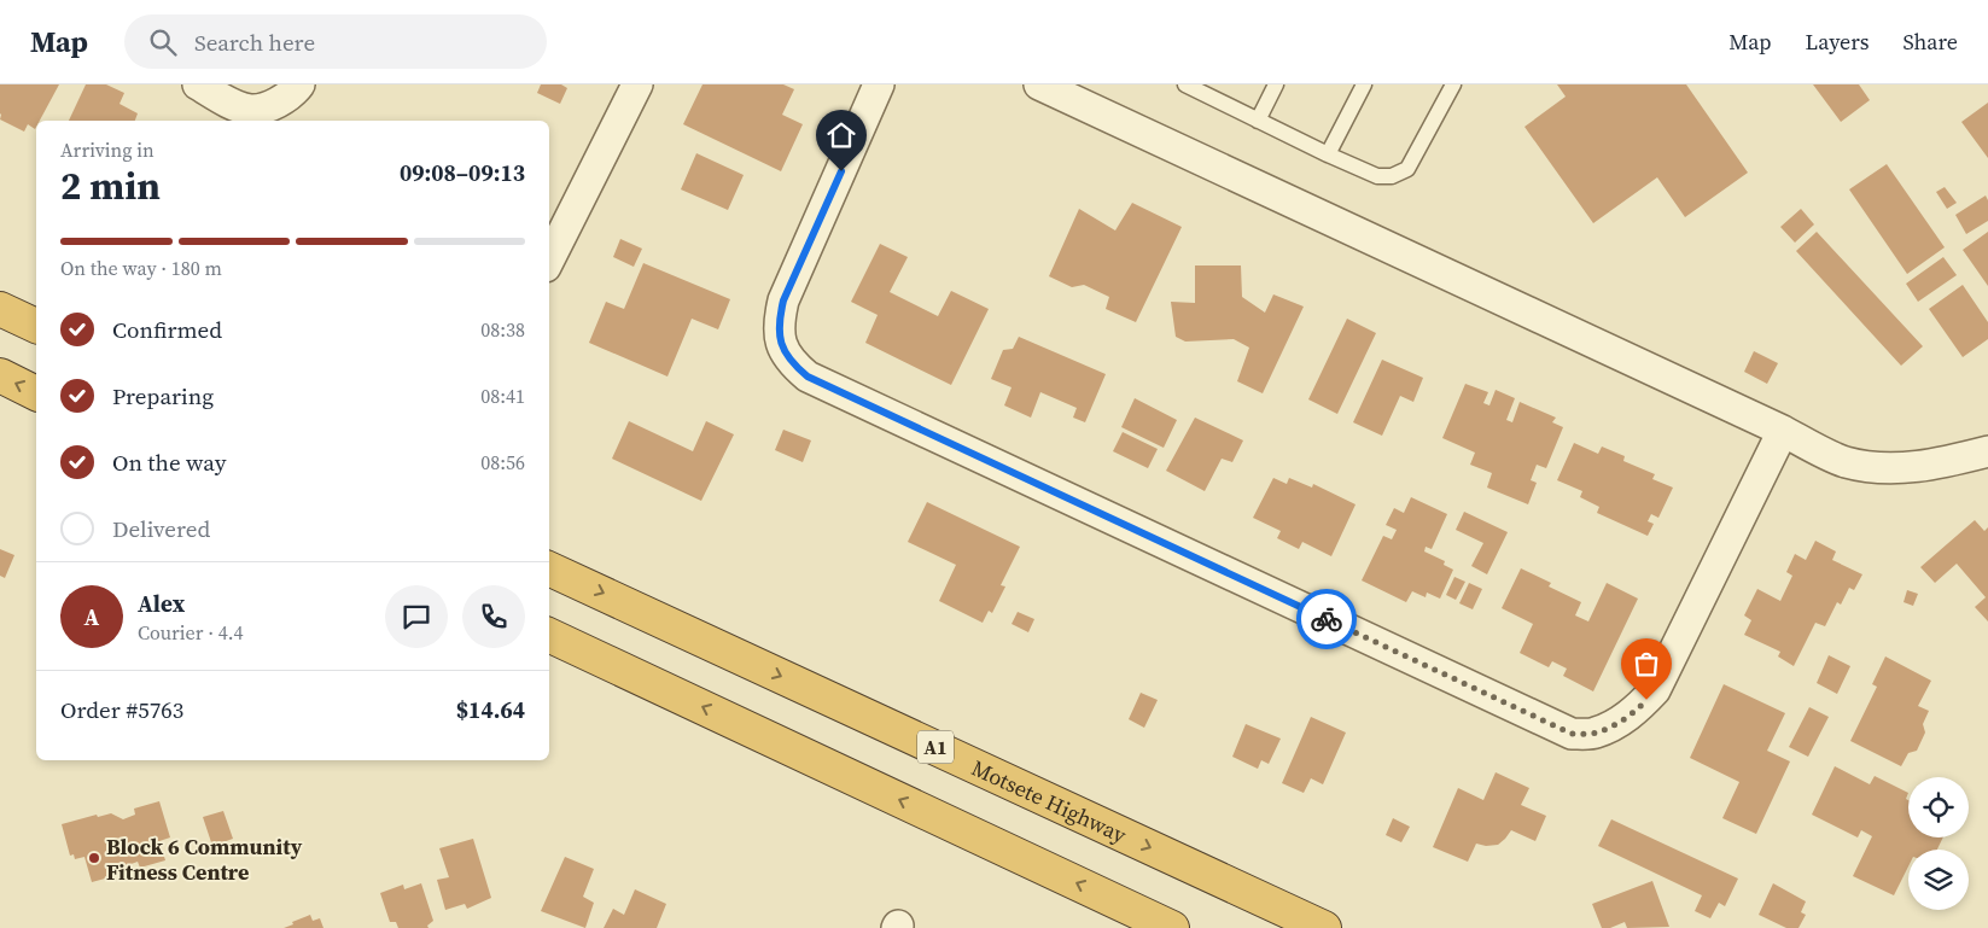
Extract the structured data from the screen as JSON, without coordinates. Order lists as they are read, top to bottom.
{
  "streets": {
    "highway": ["A1", "Motsete Highway"]
  },
  "places": ["Block 6 Community Fitness Centre"],
  "page": {
    "header": "Map",
    "search": "Search here",
    "nav": ["Map", "Layers", "Share"],
    "heading": ["2 min", "Arriving in", "09:08–09:13"],
    "panel": [
      "Alex",
      "Courier · 4.4",
      "Order #5763",
      "$14.64"
    ],
    "bar": "On the way · 180 m",
    "list": [
      ["Confirmed", "08:38"],
      ["Preparing", "08:41"],
      ["On the way", "08:56"],
      "Delivered"
    ],
    "round": "A"
  }
}
